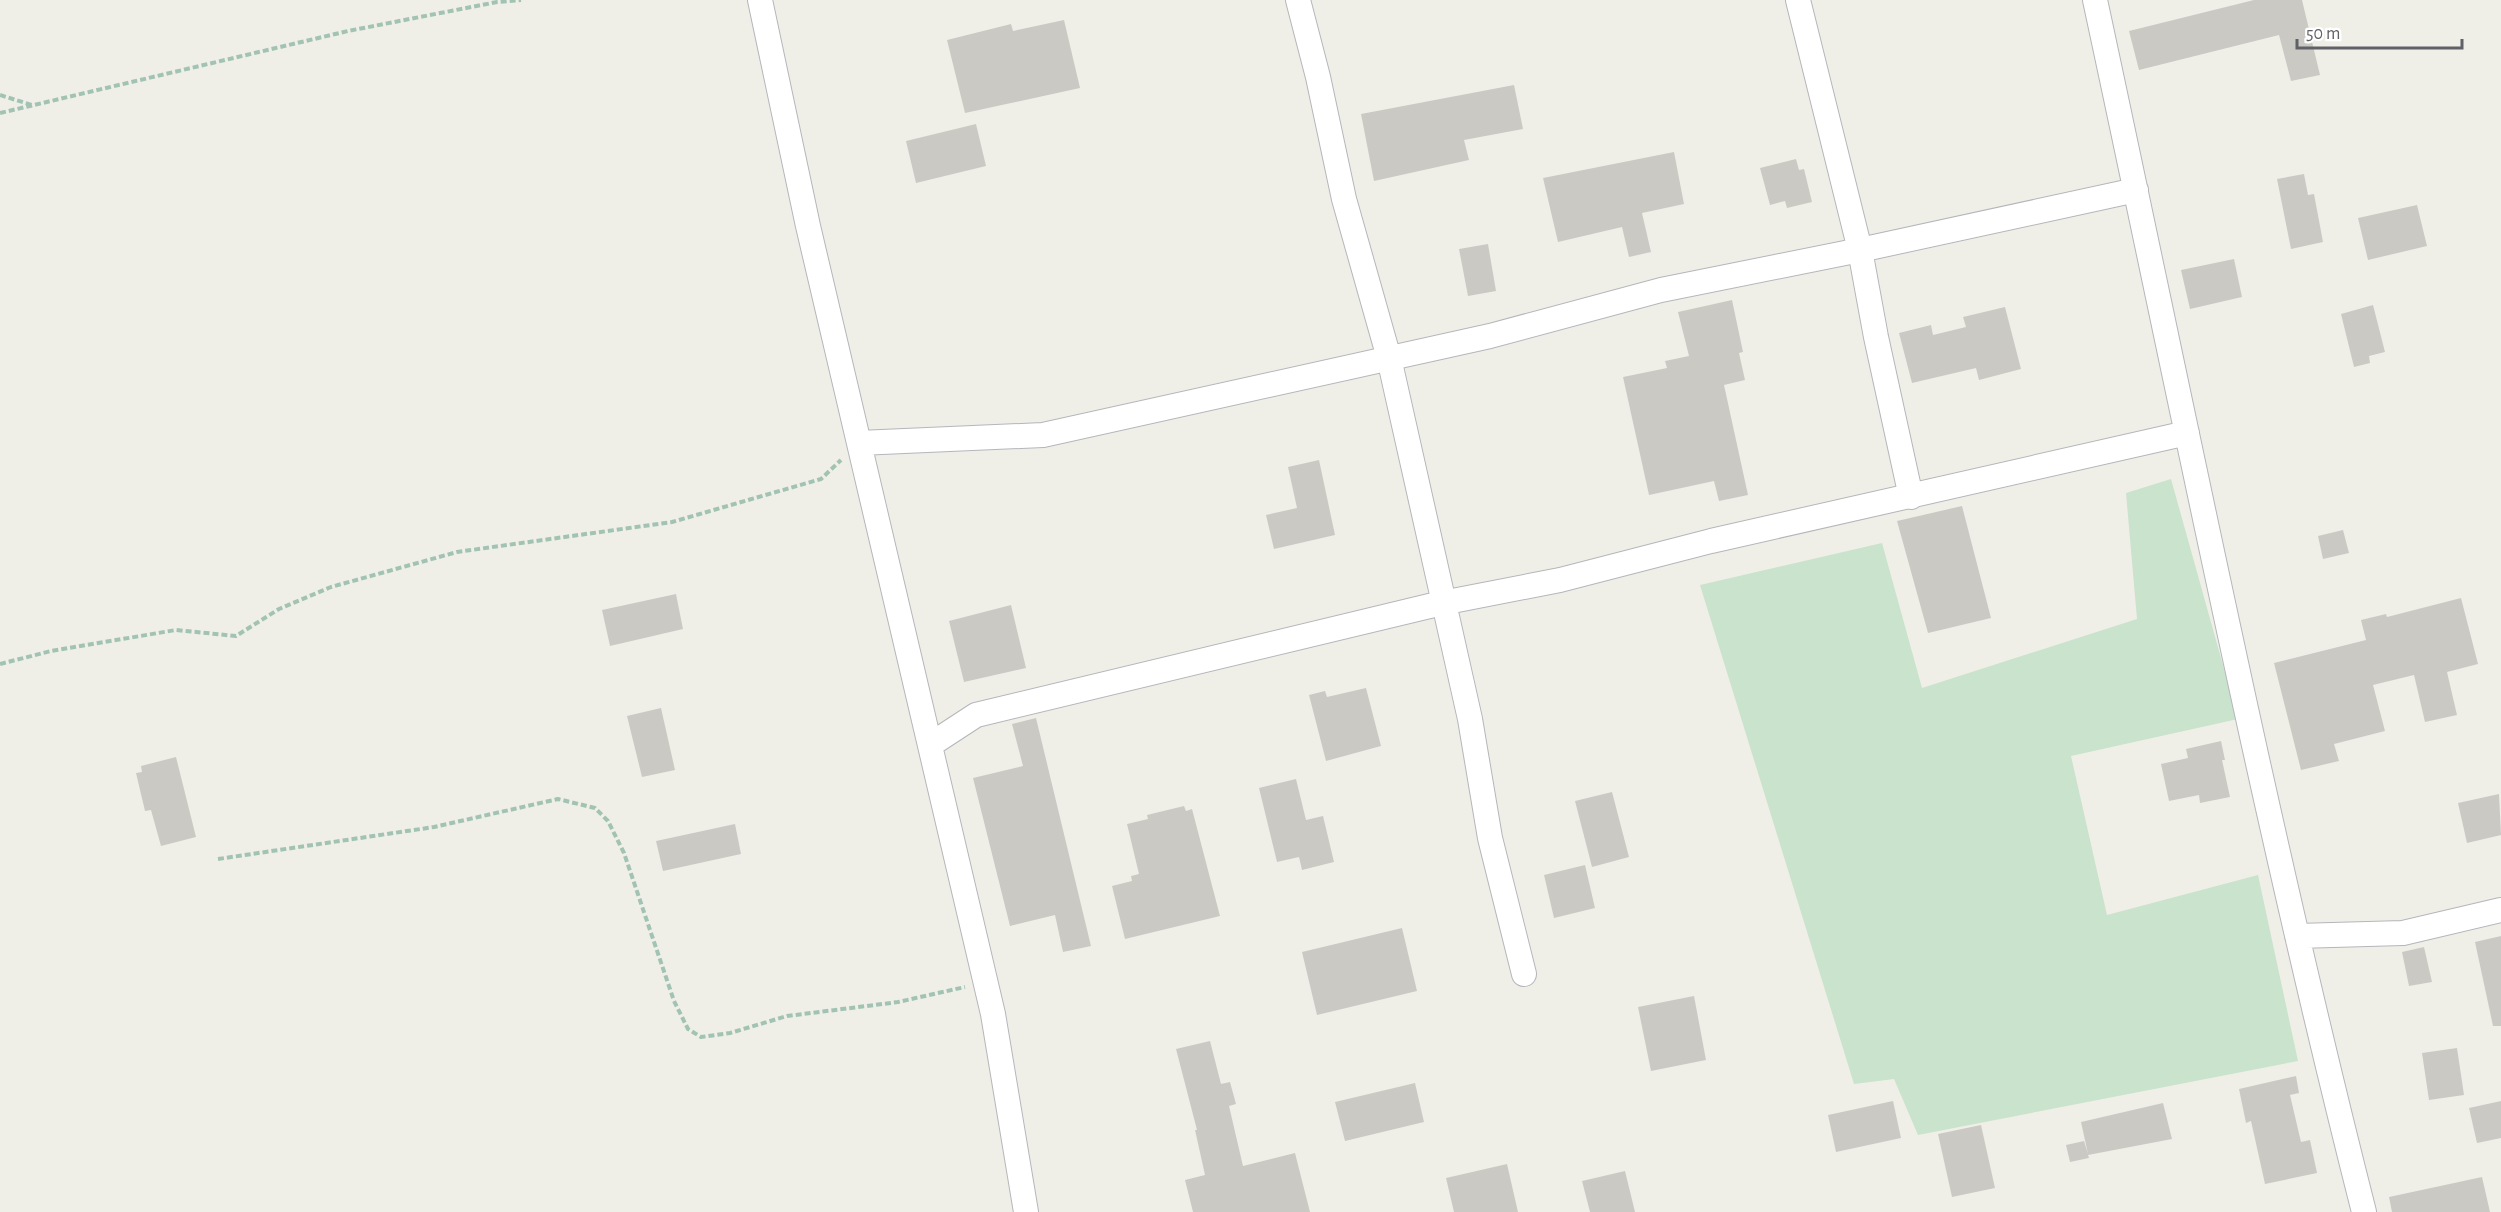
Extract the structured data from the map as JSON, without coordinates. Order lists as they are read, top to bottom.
{
  "scale_bar": "50 m"
}
